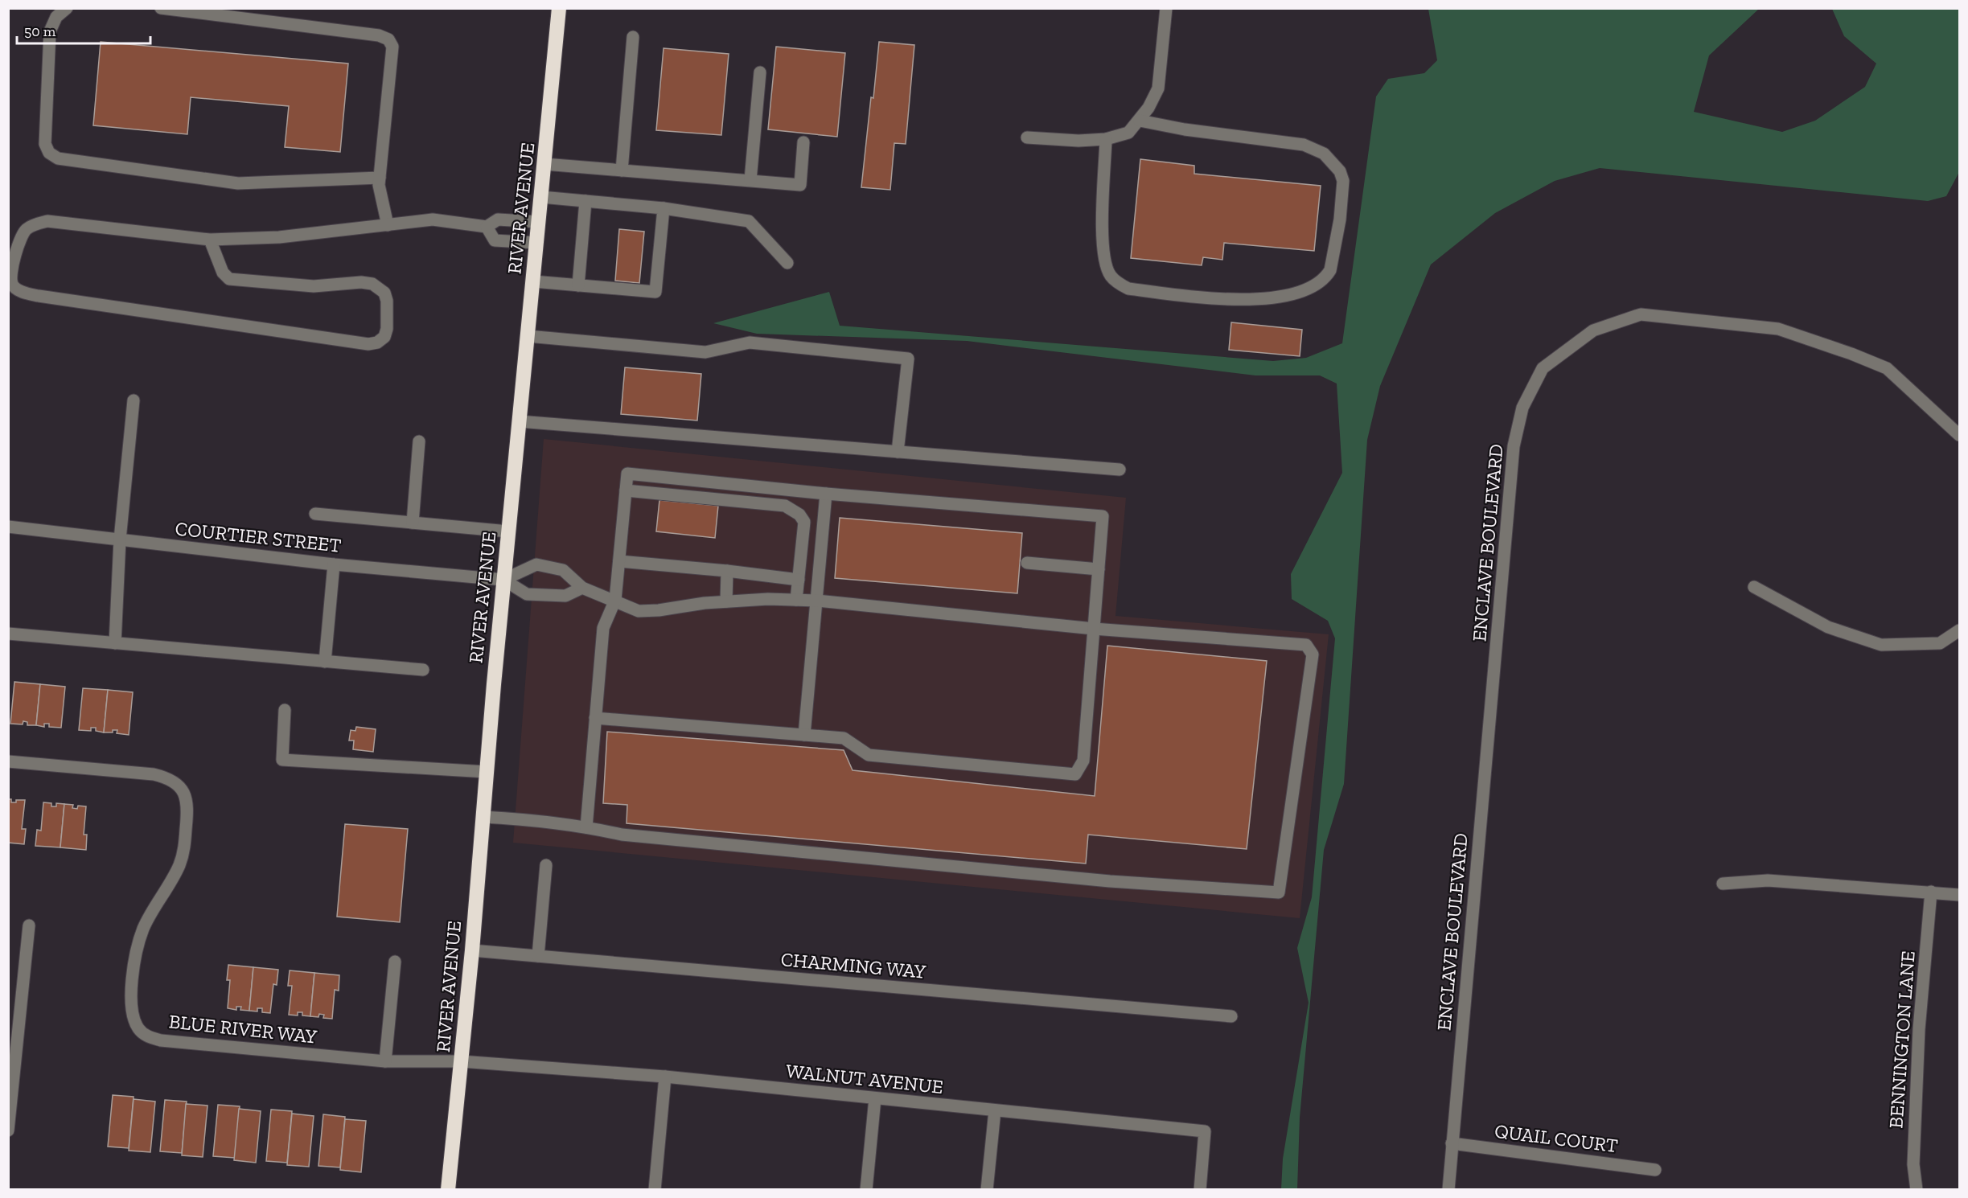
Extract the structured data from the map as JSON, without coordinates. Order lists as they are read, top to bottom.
{
  "streets": {
    "highway": ["RIVER AVENUE"],
    "street": [
      "COURTIER STREET",
      "ENCLAVE BOULEVARD",
      "CHARMING WAY",
      "BLUE RIVER WAY",
      "BENNINGTON LANE",
      "WALNUT AVENUE",
      "QUAIL COURT"
    ]
  },
  "crossings": [
    ["RIVER AVENUE", "COURTIER STREET"],
    ["RIVER AVENUE", "CHARMING WAY"],
    ["RIVER AVENUE", "BLUE RIVER WAY"],
    ["RIVER AVENUE", "WALNUT AVENUE"],
    ["ENCLAVE BOULEVARD", "QUAIL COURT"],
    ["BLUE RIVER WAY", "WALNUT AVENUE"]
  ],
  "scale_bar": "50 m"
}
